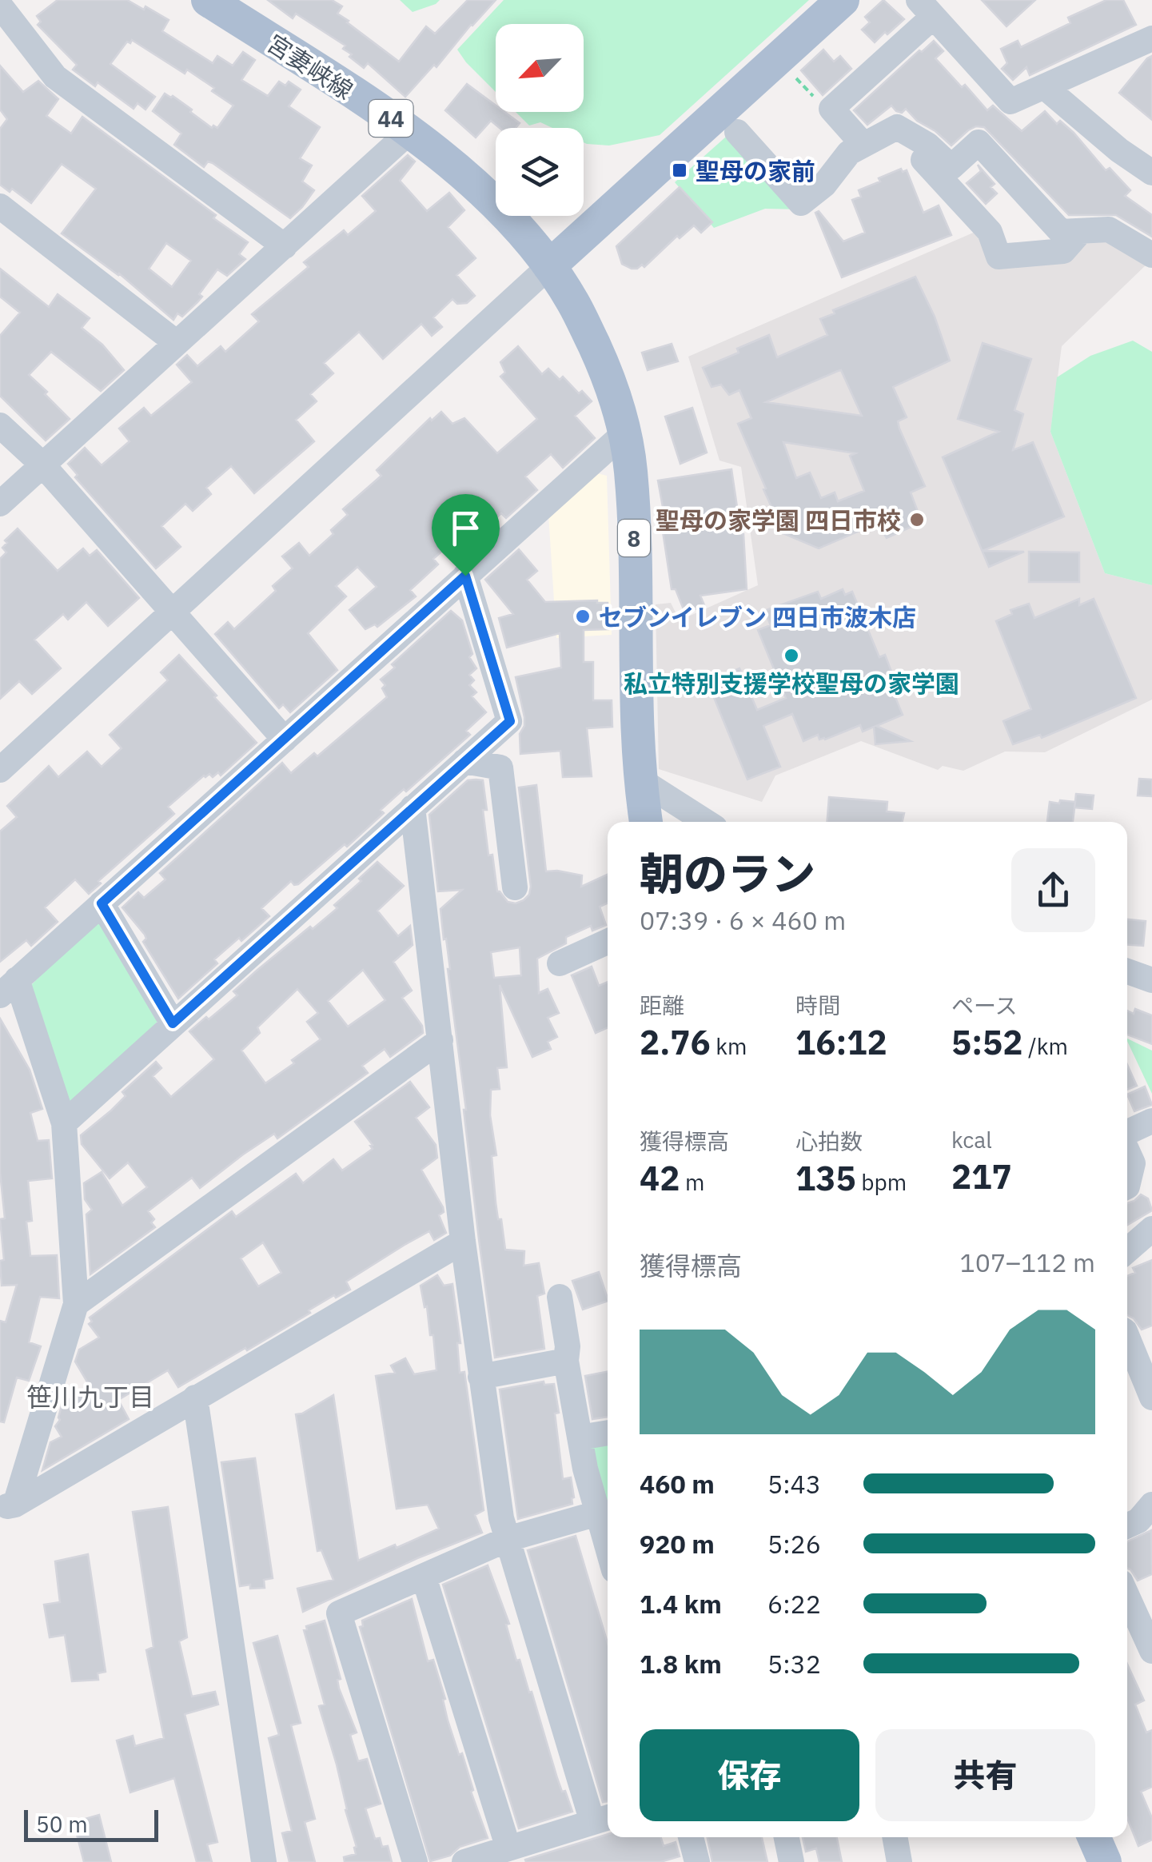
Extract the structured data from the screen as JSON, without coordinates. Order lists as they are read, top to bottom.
{
  "streets": {
    "main road": ["宮妻峡線", "44", "8"]
  },
  "crossings": [
    ["宮妻峡線", "8"]
  ],
  "districts": ["笹川九丁目"],
  "places": {
    "transit": ["聖母の家前"],
    "other": ["聖母の家学園 四日市校", "セブンイレブン 四日市波木店", "私立特別支援学校聖母の家学園"]
  },
  "scale_bar": "50 m",
  "north": "bottom left",
  "page": {
    "heading": ["朝のラン", "07:39 · 6 × 460 m"],
    "stats": [
      ["距離", "2.76 km"],
      ["時間", "16:12"],
      ["ペース", "5:52 /km"],
      ["獲得標高", "42 m"],
      ["心拍数", "135 bpm"],
      ["kcal", "217"]
    ],
    "chart": ["獲得標高", "107–112 m"],
    "list": [
      {
        "name": "460 m",
        "note": "5:43"
      },
      {
        "name": "920 m",
        "note": "5:26"
      },
      {
        "name": "1.4 km",
        "note": "6:22"
      },
      {
        "name": "1.8 km",
        "note": "5:32"
      }
    ],
    "buttons": ["保存", "共有"],
    "scale": "50 m"
  }
}
